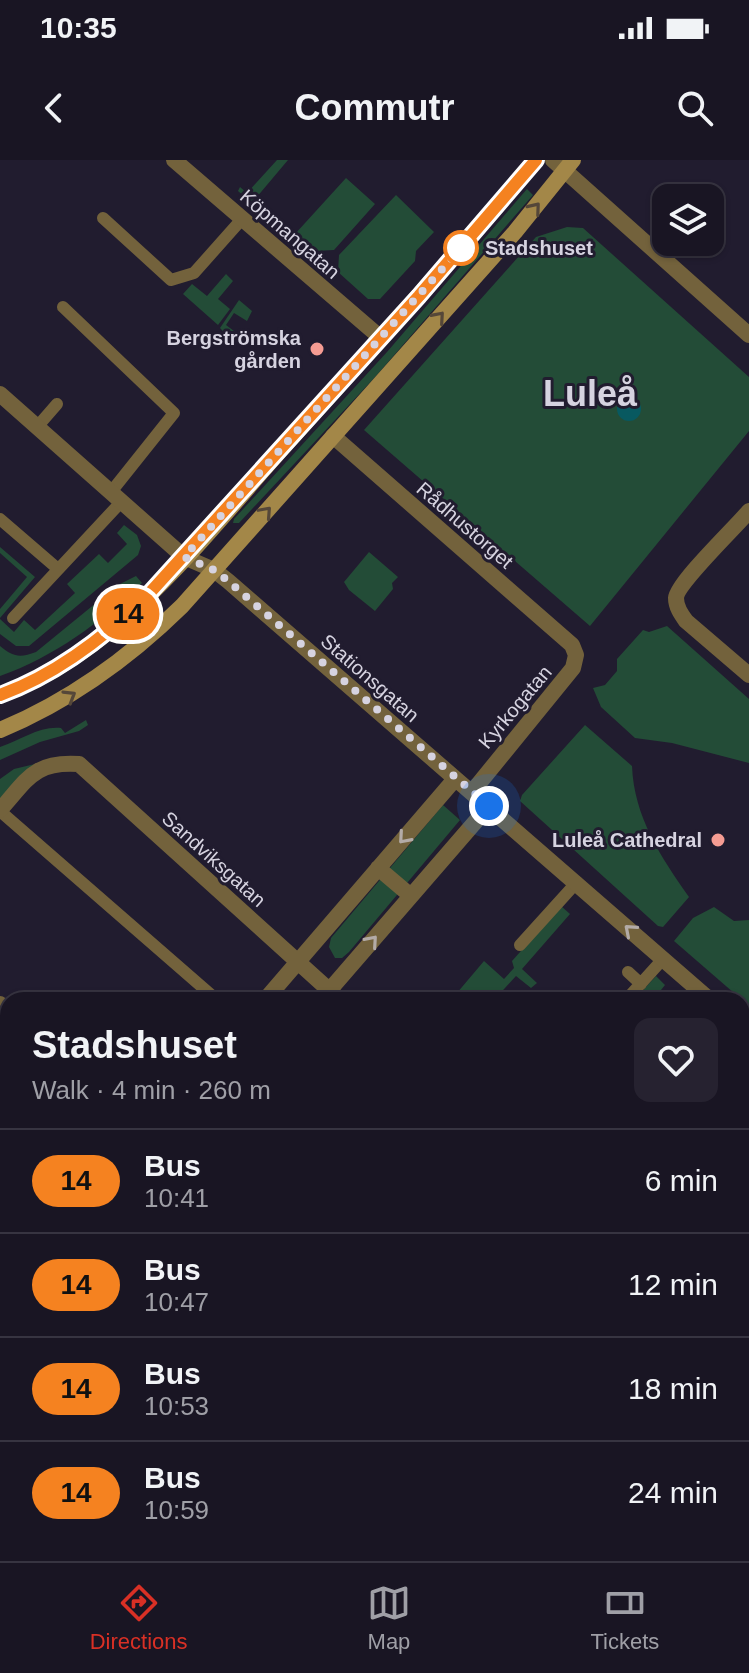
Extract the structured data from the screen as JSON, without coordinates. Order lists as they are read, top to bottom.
{
  "streets": {
    "street": [
      "Köpmangatan",
      "Rådhustorget",
      "Stationsgatan",
      "Kyrkogatan",
      "Sandviksgatan"
    ]
  },
  "crossings": [
    ["Rådhustorget", "Kyrkogatan"],
    ["Stationsgatan", "Kyrkogatan"]
  ],
  "districts": ["Luleå"],
  "places": ["Stadshuset", "Bergströmska gården", "Luleå Cathedral"],
  "lines": ["bus line 14"],
  "page": {
    "status": "10:35",
    "header": "Commutr",
    "on_map": "14",
    "heading": ["Stadshuset", "Walk · 4 min · 260 m"],
    "list": [
      {
        "mark": "14",
        "name": "Bus",
        "note": "10:41",
        "value": "6 min"
      },
      {
        "mark": "14",
        "name": "Bus",
        "note": "10:47",
        "value": "12 min"
      },
      {
        "mark": "14",
        "name": "Bus",
        "note": "10:53",
        "value": "18 min"
      },
      {
        "mark": "14",
        "name": "Bus",
        "note": "10:59",
        "value": "24 min"
      }
    ],
    "tabs": ["Directions", "Map", "Tickets"]
  }
}
